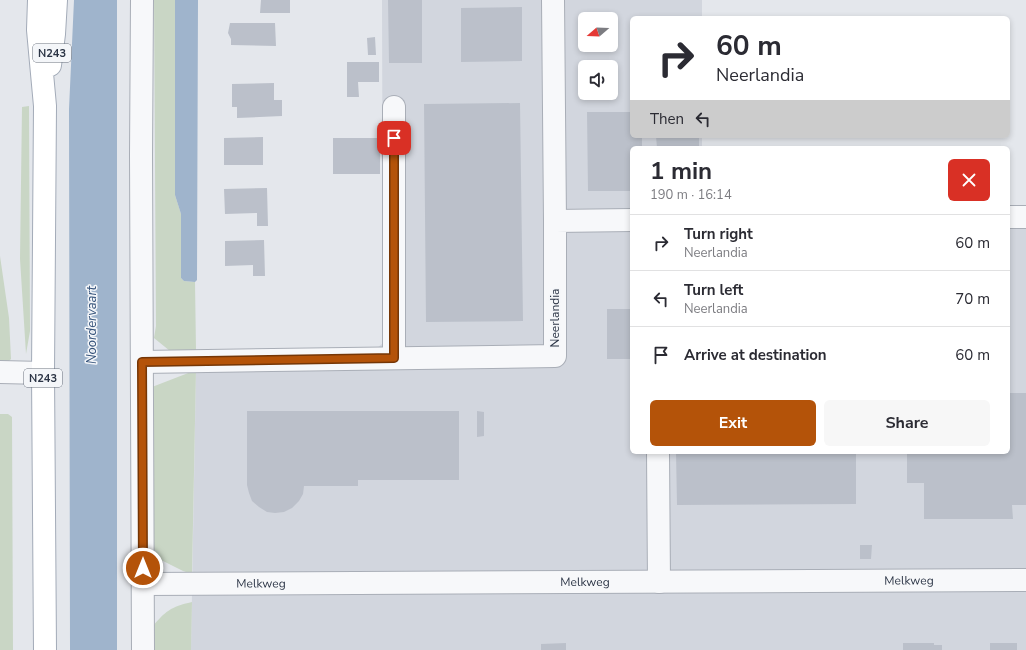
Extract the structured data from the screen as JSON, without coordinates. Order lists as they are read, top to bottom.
{
  "streets": {
    "main road": ["N243"],
    "street": ["Neerlandia", "Melkweg"]
  },
  "water": ["Noordervaart"],
  "north": "left",
  "page": {
    "turn": ["60 m", "Neerlandia"],
    "then": "Then",
    "heading": ["1 min", "190 m · 16:14"],
    "list": [
      {
        "name": "Turn right",
        "note": "Neerlandia",
        "value": "60 m"
      },
      {
        "name": "Turn left",
        "note": "Neerlandia",
        "value": "70 m"
      },
      {
        "name": "Arrive at destination",
        "value": "60 m"
      }
    ],
    "buttons": ["Exit", "Share"]
  }
}
